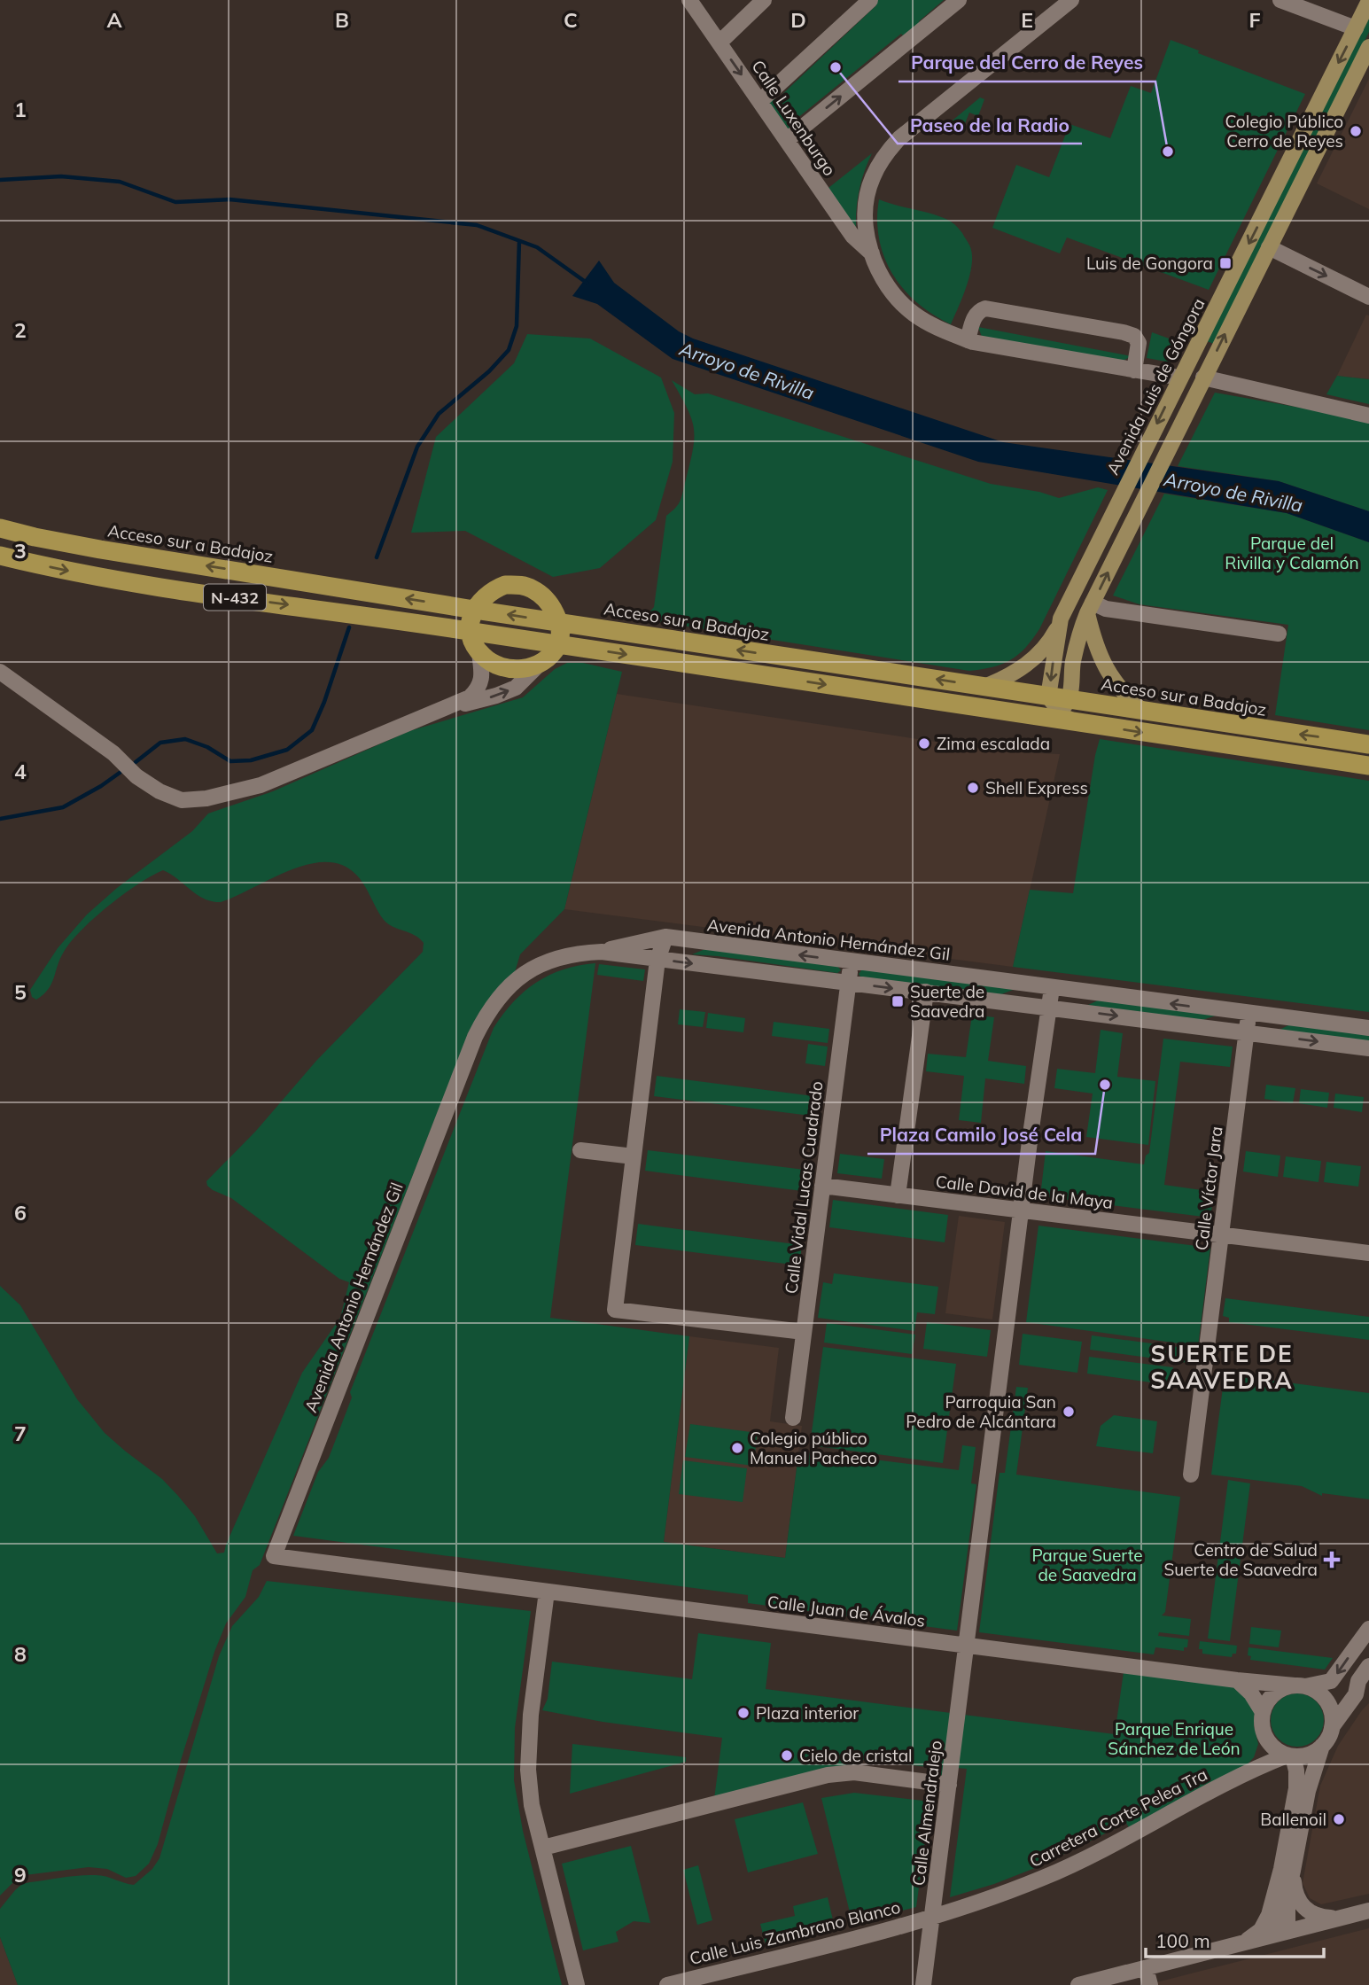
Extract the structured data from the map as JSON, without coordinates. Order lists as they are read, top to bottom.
{
  "streets": {
    "highway": ["Acceso sur a Badajoz", "N-432"],
    "main road": ["Avenida Luis de Góngora"],
    "street": [
      "Calle Luxenburgo",
      "Avenida Antonio Hernández Gil",
      "Calle Vidal Lucas Cuadrado",
      "Calle Víctor Jara",
      "Calle David de la Maya",
      "Calle Juan de Ávalos",
      "Calle Almendralejo",
      "Carretera Corte Pelea Tra",
      "Calle Luis Zambrano Blanco"
    ]
  },
  "crossings": [
    ["Avenida Luis de Góngora", "Acceso sur a Badajoz"],
    ["Avenida Antonio Hernández Gil", "Calle Vidal Lucas Cuadrado"],
    ["Avenida Antonio Hernández Gil", "Calle Víctor Jara"],
    ["Avenida Antonio Hernández Gil", "Calle Juan de Ávalos"],
    ["Avenida Antonio Hernández Gil", "Calle Almendralejo"],
    ["Calle Vidal Lucas Cuadrado", "Calle David de la Maya"],
    ["Calle Víctor Jara", "Calle David de la Maya"],
    ["Calle David de la Maya", "Calle Almendralejo"],
    ["Calle Juan de Ávalos", "Calle Almendralejo"],
    ["Calle Juan de Ávalos", "Carretera Corte Pelea Tra"],
    ["Calle Almendralejo", "Carretera Corte Pelea Tra"],
    ["Calle Almendralejo", "Calle Luis Zambrano Blanco"],
    ["Carretera Corte Pelea Tra", "Calle Luis Zambrano Blanco"]
  ],
  "districts": ["SUERTE DE SAAVEDRA"],
  "water": ["Arroyo de Rivilla"],
  "parks": ["Parque del Rivilla y Calamón", "Parque Suerte de Saavedra", "Parque Enrique Sánchez de León"],
  "places": {
    "other": [
      "Paseo de la Radio",
      "Colegio Público Cerro de Reyes",
      "Parque del Cerro de Reyes",
      "Zima escalada",
      "Shell Express",
      "Plaza Camilo José Cela",
      "Parroquia San Pedro de Alcántara",
      "Colegio público Manuel Pacheco",
      "Plaza interior",
      "Cielo de cristal",
      "Ballenoil"
    ],
    "transit": ["Luis de Gongora", "Suerte de Saavedra"],
    "health": ["Centro de Salud Suerte de Saavedra"]
  },
  "scale_bar": "100 m",
  "grid": {
    "columns": [
      "A",
      "B",
      "C",
      "D",
      "E",
      "F"
    ],
    "rows": [
      "1",
      "2",
      "3",
      "4",
      "5",
      "6",
      "7",
      "8",
      "9"
    ]
  }
}
